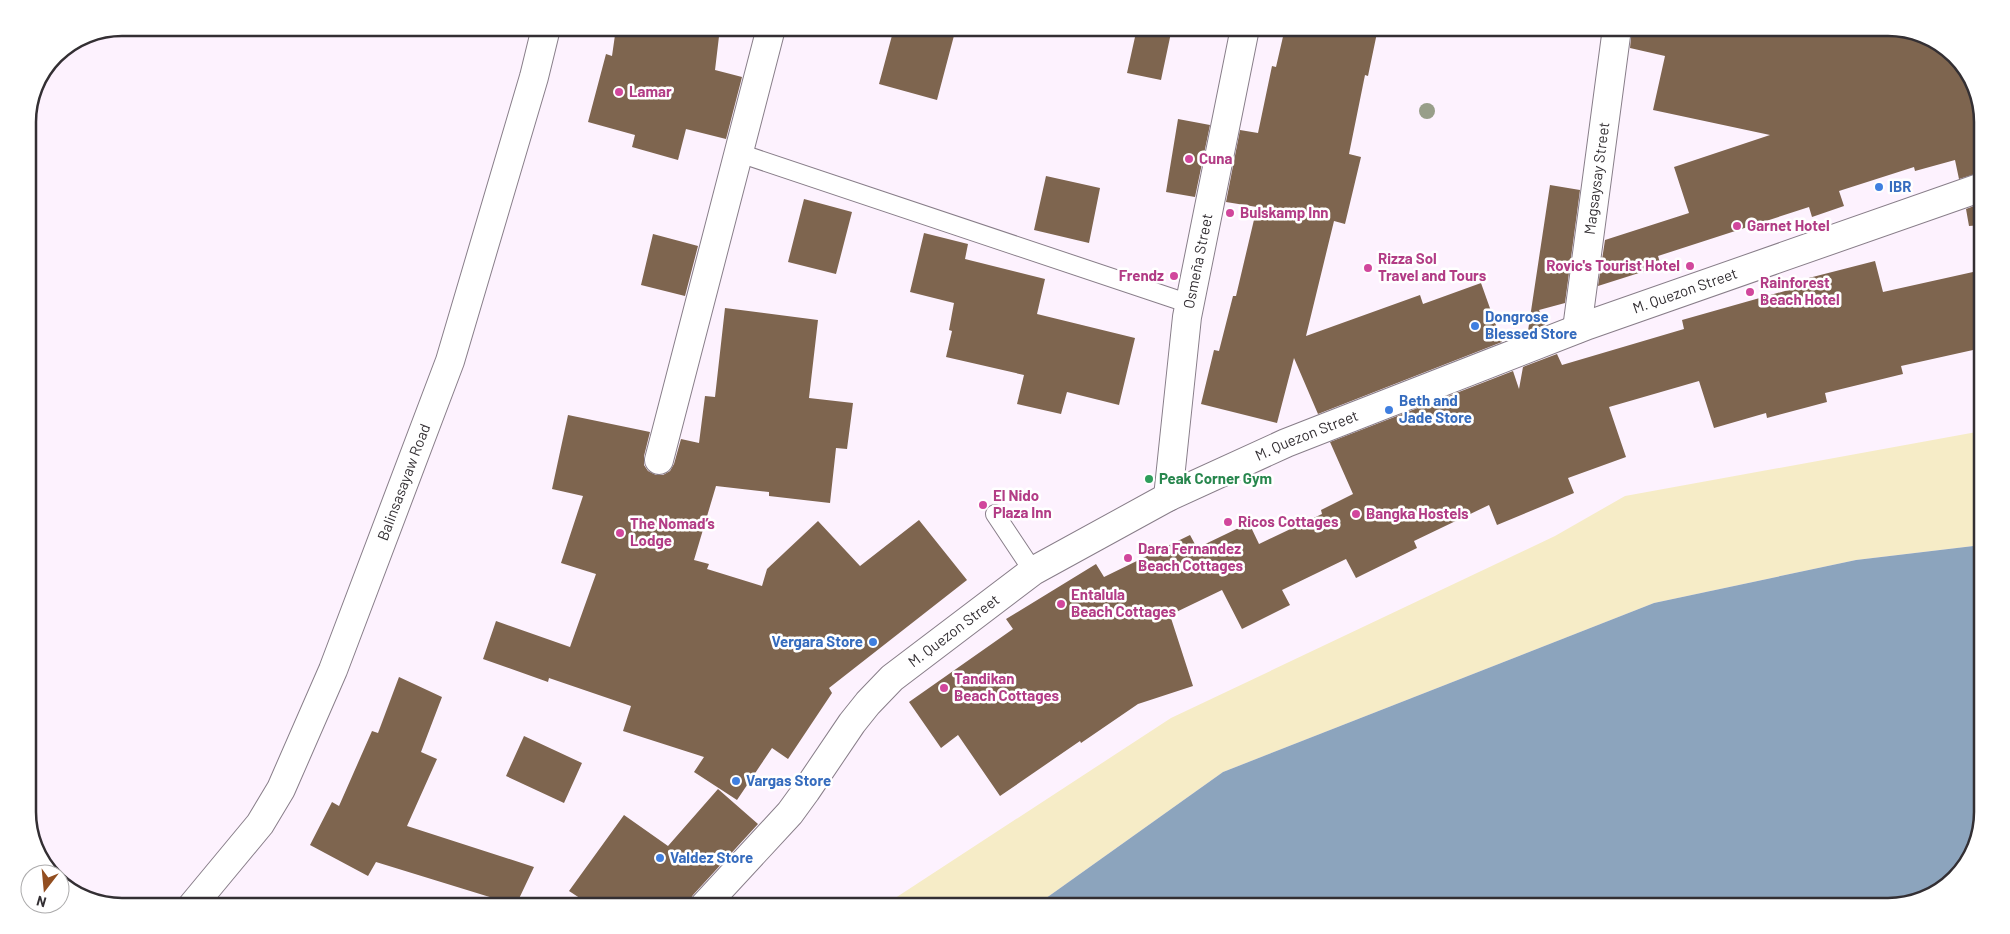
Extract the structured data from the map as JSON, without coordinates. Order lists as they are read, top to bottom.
{
  "streets": {
    "street": [
      "Magsaysay Street",
      "Osmeña Street",
      "M. Quezon Street",
      "Balinsasayaw Road"
    ]
  },
  "crossings": [
    ["Magsaysay Street", "M. Quezon Street"],
    ["Osmeña Street", "M. Quezon Street"]
  ],
  "places": [
    "Lamar",
    "Cuna",
    "IBR",
    "Bulskamp Inn",
    "Garnet Hotel",
    "Rovic's Tourist Hotel",
    "Rizza Sol Travel and Tours",
    "Frendz",
    "Rainforest Beach Hotel",
    "Dongrose Blessed Store",
    "Beth and Jade Store",
    "Peak Corner Gym",
    "El Nido Plaza Inn",
    "Bangka Hostels",
    "Ricos Cottages",
    "The Nomad’s Lodge",
    "Dara Fernandez Beach Cottages",
    "Entalula Beach Cottages",
    "Vergara Store",
    "Tandikan Beach Cottages",
    "Vargas Store",
    "Valdez Store"
  ],
  "north": "bottom"
}
